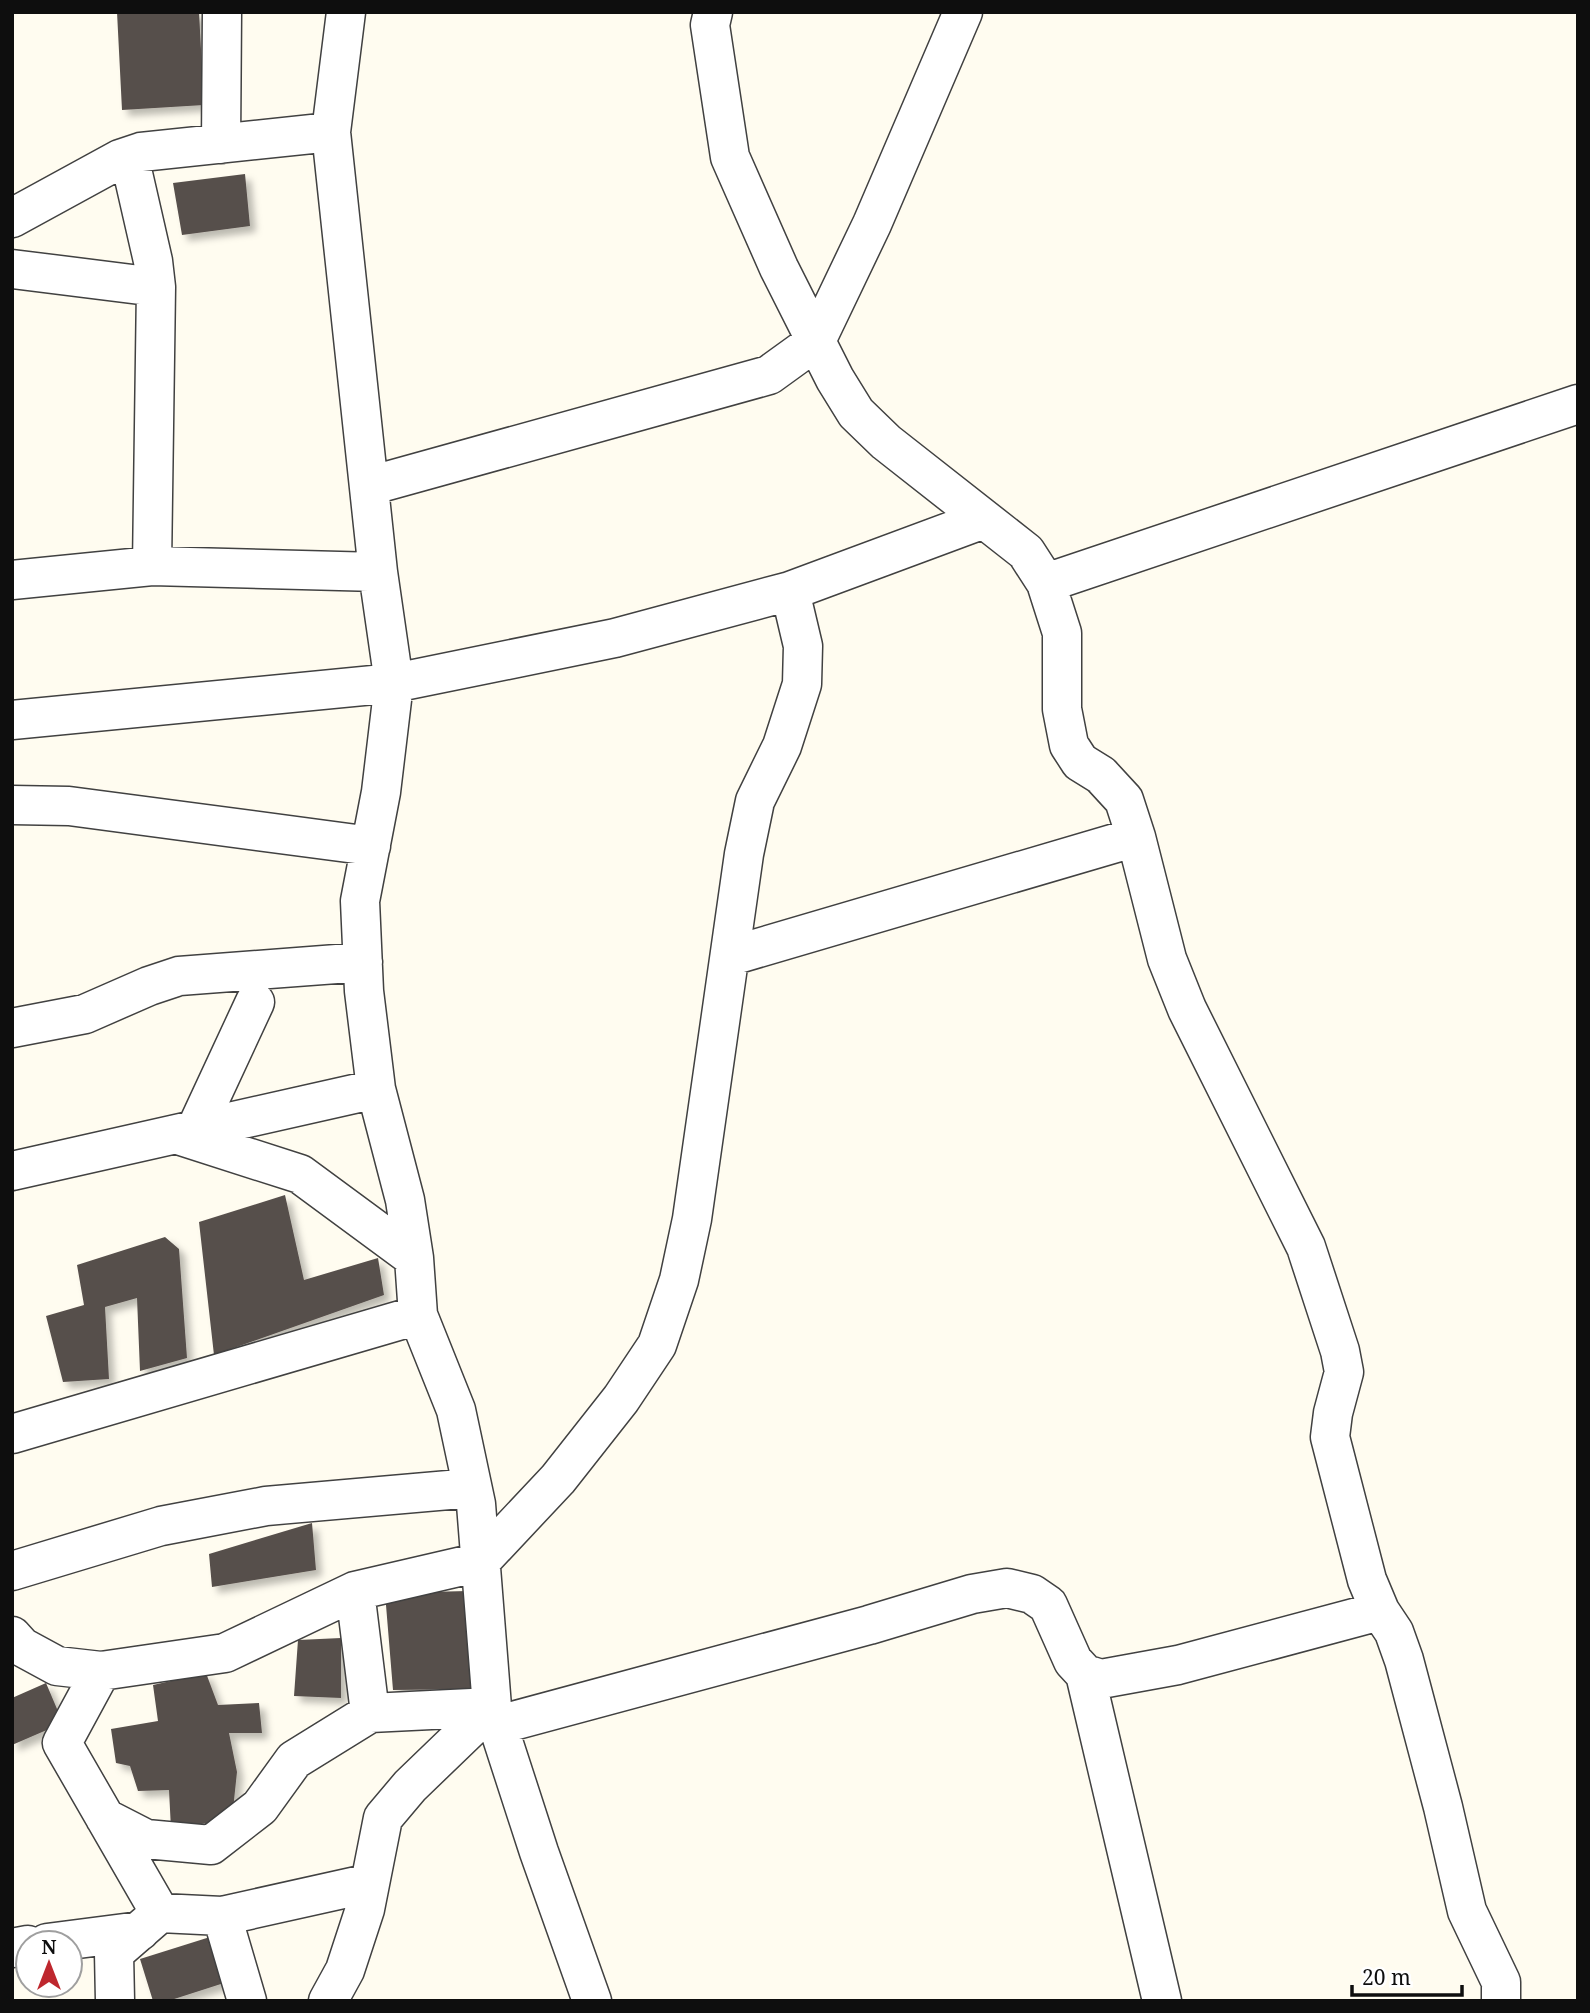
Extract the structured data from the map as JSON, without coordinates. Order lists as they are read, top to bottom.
{
  "scale_bar": "20 m",
  "north": "top"
}
